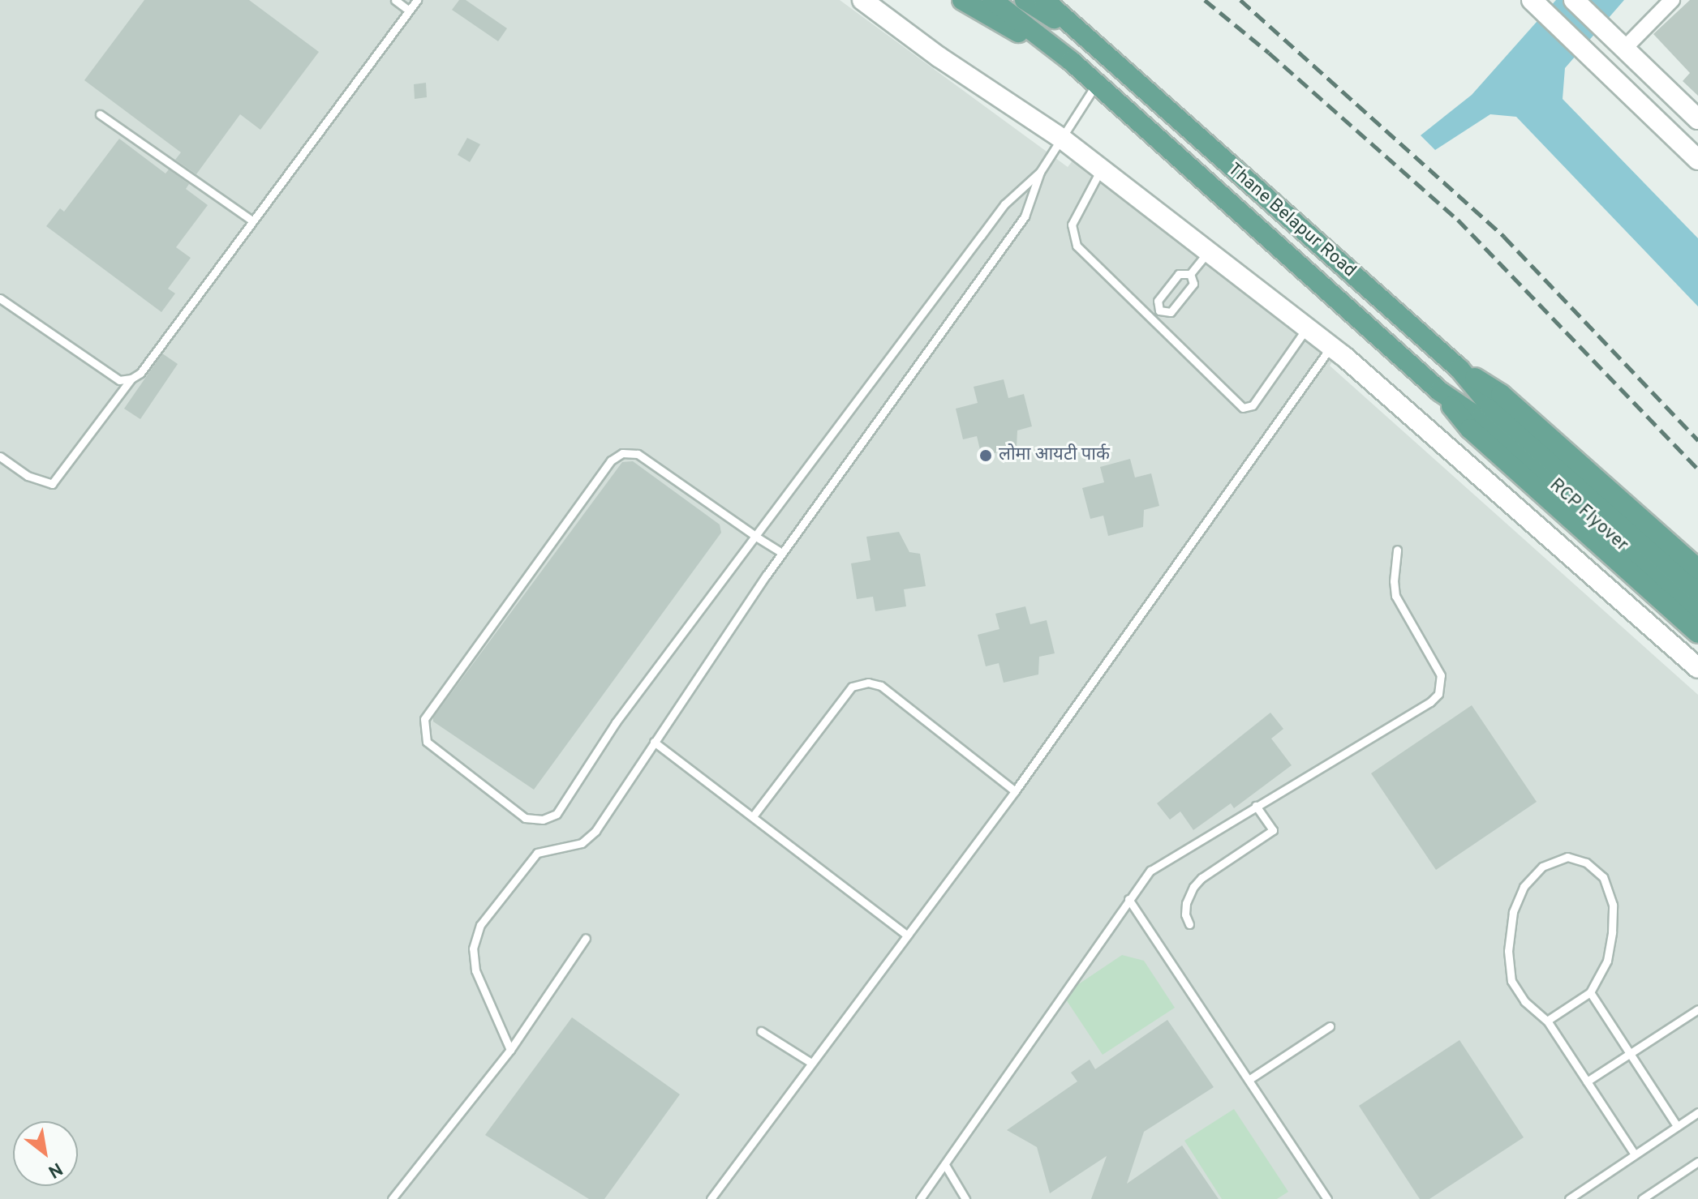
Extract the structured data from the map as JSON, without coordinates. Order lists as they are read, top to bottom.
{
  "streets": {
    "main road": ["Thane Belapur Road", "RCP Flyover"]
  },
  "crossings": [
    ["Thane Belapur Road", "RCP Flyover"]
  ],
  "places": ["लोमा आयटी पार्क"],
  "north": "bottom right"
}
